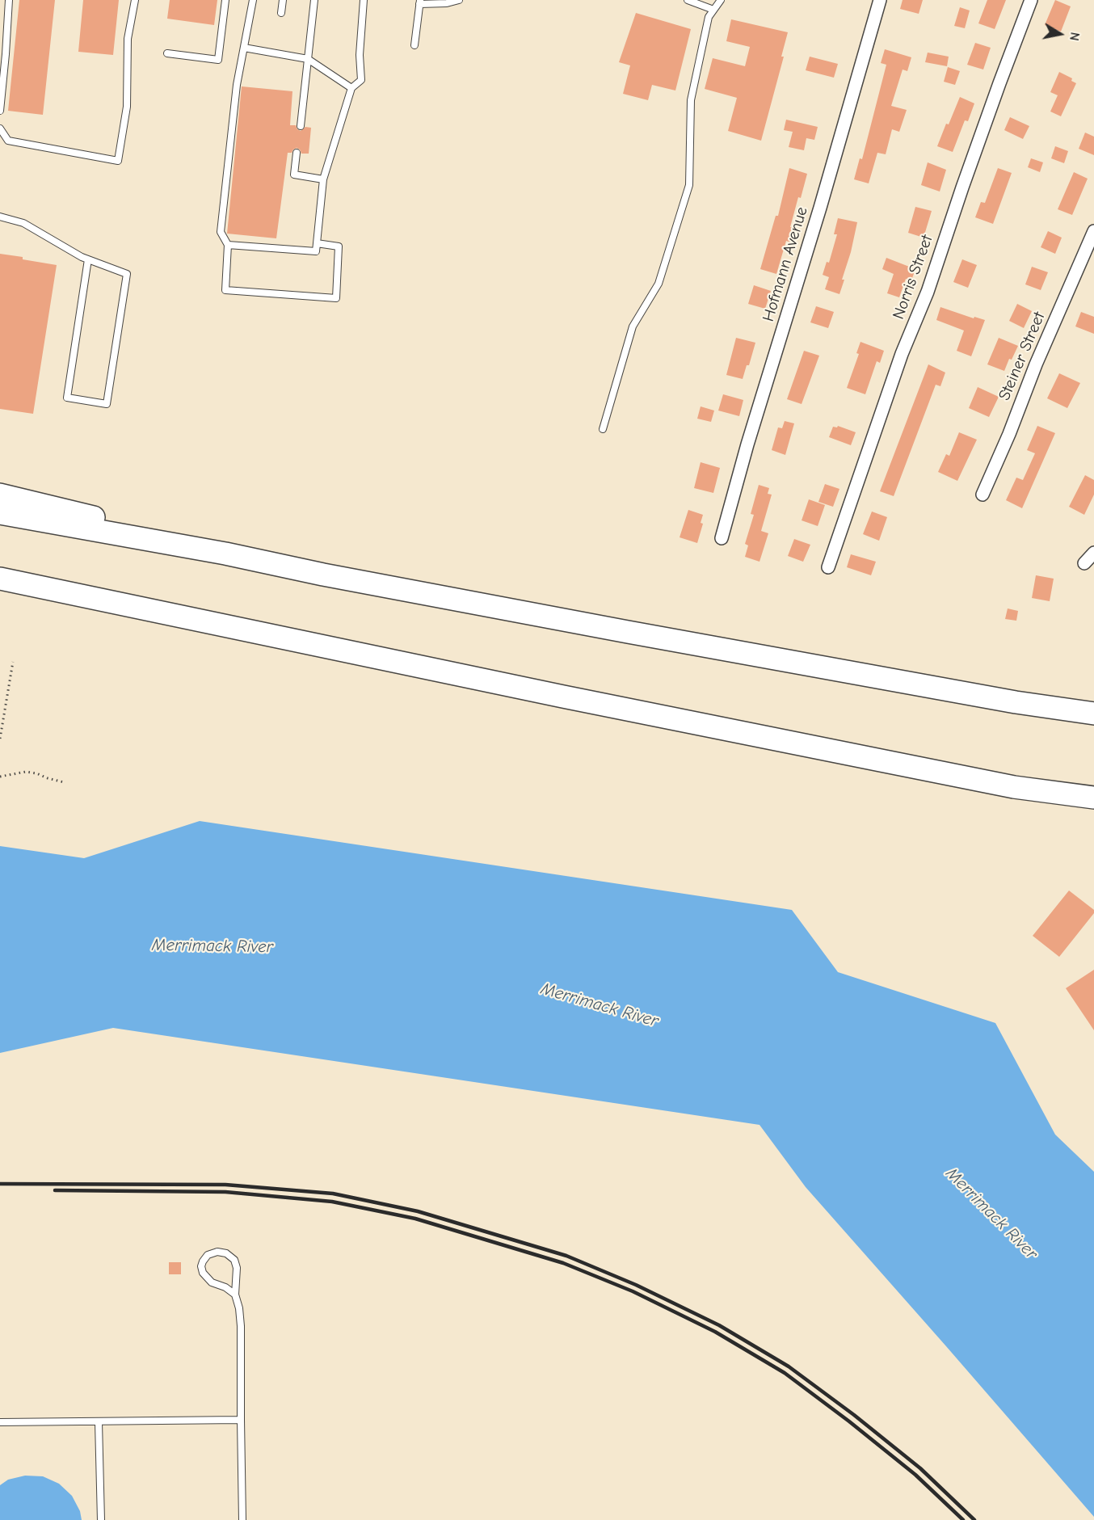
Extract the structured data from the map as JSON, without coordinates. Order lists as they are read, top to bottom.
{
  "streets": {
    "street": ["Hofmann Avenue", "Norris Street", "Steiner Street"]
  },
  "water": ["Merrimack River"],
  "north": "right"
}
